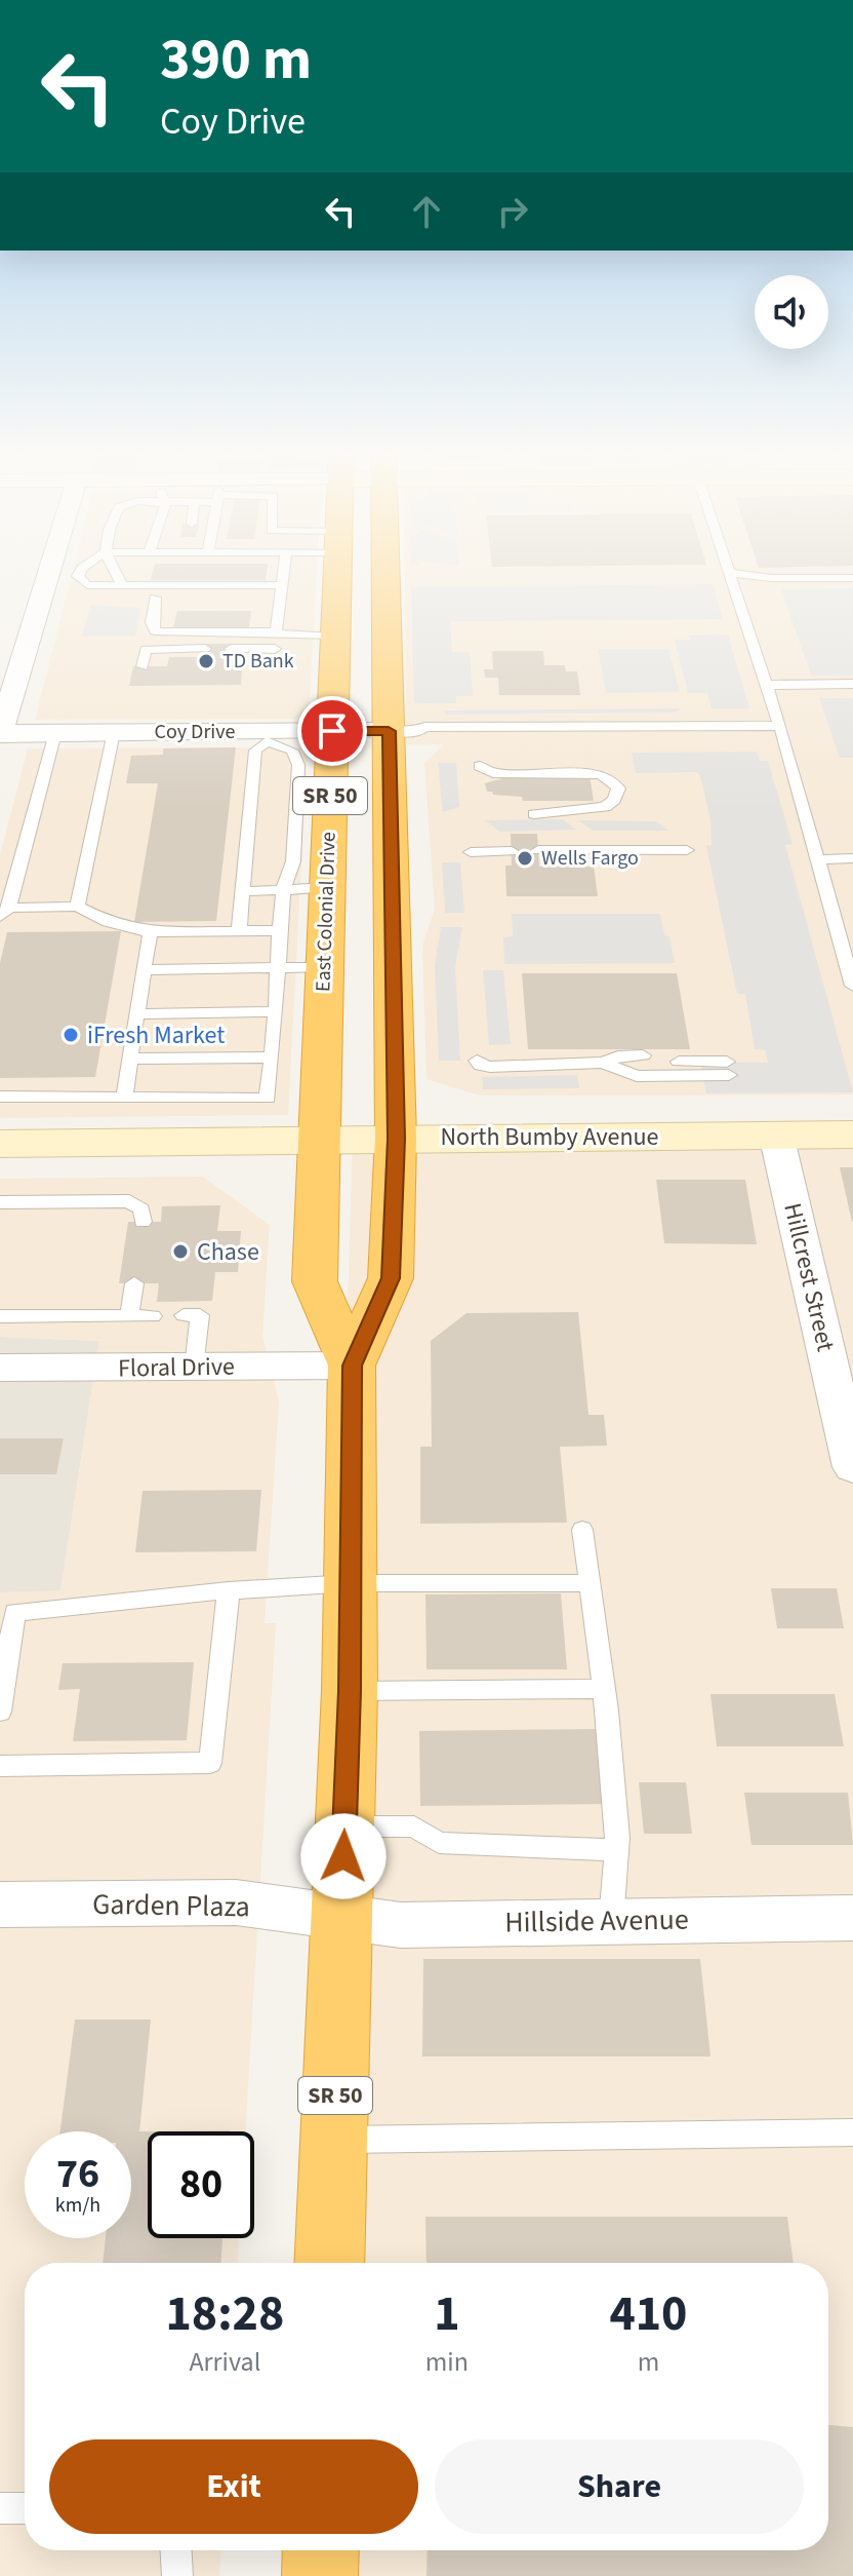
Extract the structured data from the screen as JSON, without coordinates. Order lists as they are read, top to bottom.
{
  "streets": {
    "highway": ["SR 50", "East Colonial Drive"],
    "street": [
      "Coy Drive",
      "North Bumby Avenue",
      "Hillcrest Street",
      "Floral Drive",
      "Garden Plaza",
      "Hillside Avenue"
    ]
  },
  "crossings": [
    ["Coy Drive", "East Colonial Drive"],
    ["East Colonial Drive", "North Bumby Avenue"],
    ["East Colonial Drive", "Floral Drive"],
    ["East Colonial Drive", "Garden Plaza"],
    ["East Colonial Drive", "Hillside Avenue"],
    ["North Bumby Avenue", "Hillcrest Street"],
    ["Garden Plaza", "Hillside Avenue"]
  ],
  "places": [
    "TD Bank",
    "Wells Fargo",
    "iFresh Market",
    "Chase"
  ],
  "page": {
    "turn": ["390 m", "Coy Drive"],
    "speed": "76 km/h",
    "limit": "80",
    "eta": [
      "18:28",
      "Arrival",
      "1",
      "min",
      "410",
      "m"
    ],
    "buttons": ["Exit", "Share"]
  }
}
